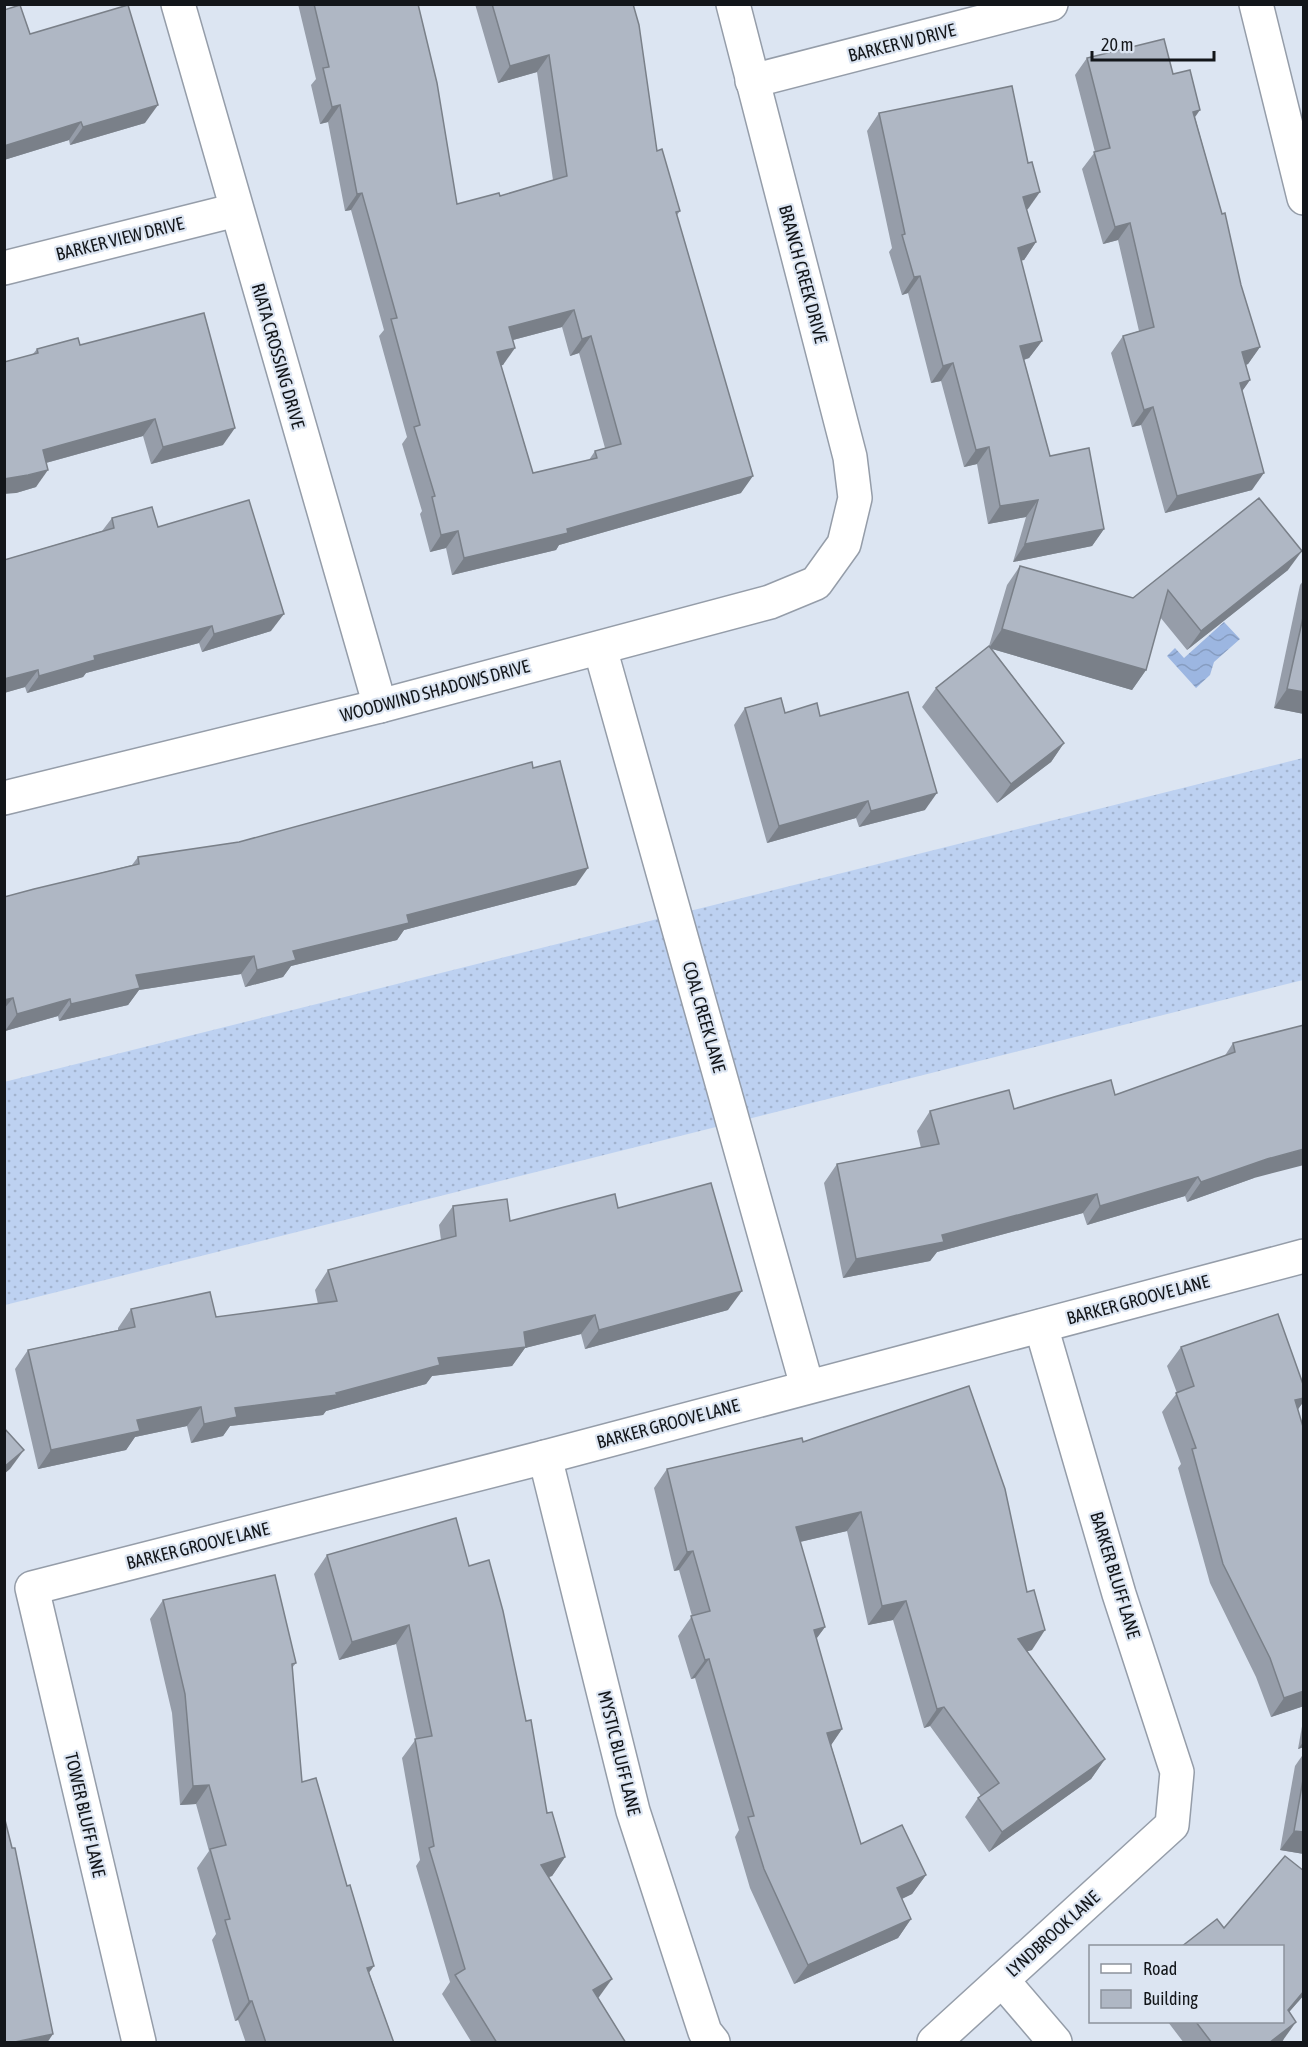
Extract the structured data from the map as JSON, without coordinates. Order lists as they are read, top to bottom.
{
  "streets": {
    "street": [
      "BARKER W DRIVE",
      "BARKER VIEW DRIVE",
      "BRANCH CREEK DRIVE",
      "RIATA CROSSING DRIVE",
      "WOODWIND SHADOWS DRIVE",
      "COAL CREEK LANE",
      "BARKER GROOVE LANE",
      "BARKER BLUFF LANE",
      "MYSTIC BLUFF LANE",
      "TOWER BLUFF LANE",
      "LYNDBROOK LANE"
    ]
  },
  "crossings": [
    ["BARKER W DRIVE", "BRANCH CREEK DRIVE"],
    ["BARKER VIEW DRIVE", "RIATA CROSSING DRIVE"],
    ["BRANCH CREEK DRIVE", "WOODWIND SHADOWS DRIVE"],
    ["RIATA CROSSING DRIVE", "WOODWIND SHADOWS DRIVE"],
    ["WOODWIND SHADOWS DRIVE", "COAL CREEK LANE"],
    ["COAL CREEK LANE", "BARKER GROOVE LANE"],
    ["BARKER GROOVE LANE", "BARKER BLUFF LANE"],
    ["BARKER GROOVE LANE", "MYSTIC BLUFF LANE"],
    ["BARKER GROOVE LANE", "TOWER BLUFF LANE"],
    ["BARKER BLUFF LANE", "LYNDBROOK LANE"]
  ],
  "legend": ["Road", "Building"],
  "scale_bar": "20 m"
}
